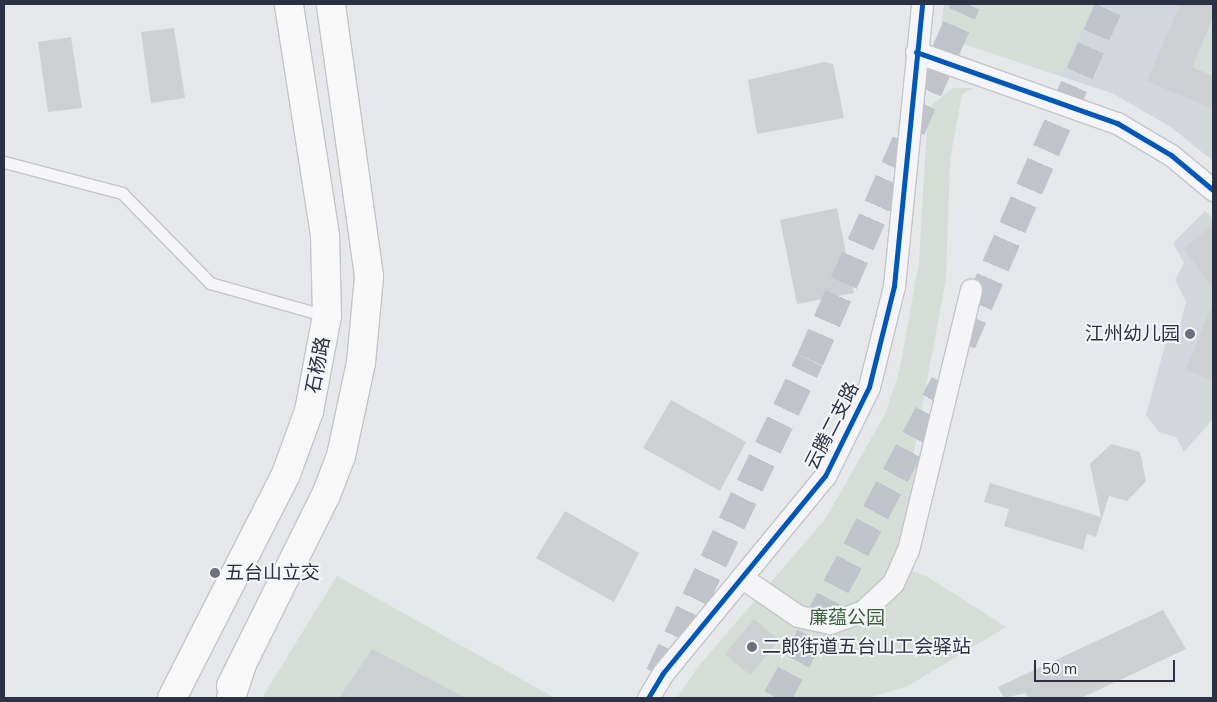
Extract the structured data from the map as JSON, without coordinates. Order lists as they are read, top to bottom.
{
  "streets": {
    "main road": ["石杨路"],
    "street": ["云腾二支路"]
  },
  "parks": ["廉蕴公园"],
  "places": ["江州幼儿园", "五台山立交", "二郎街道五台山工会驿站"],
  "scale_bar": "50 m"
}
